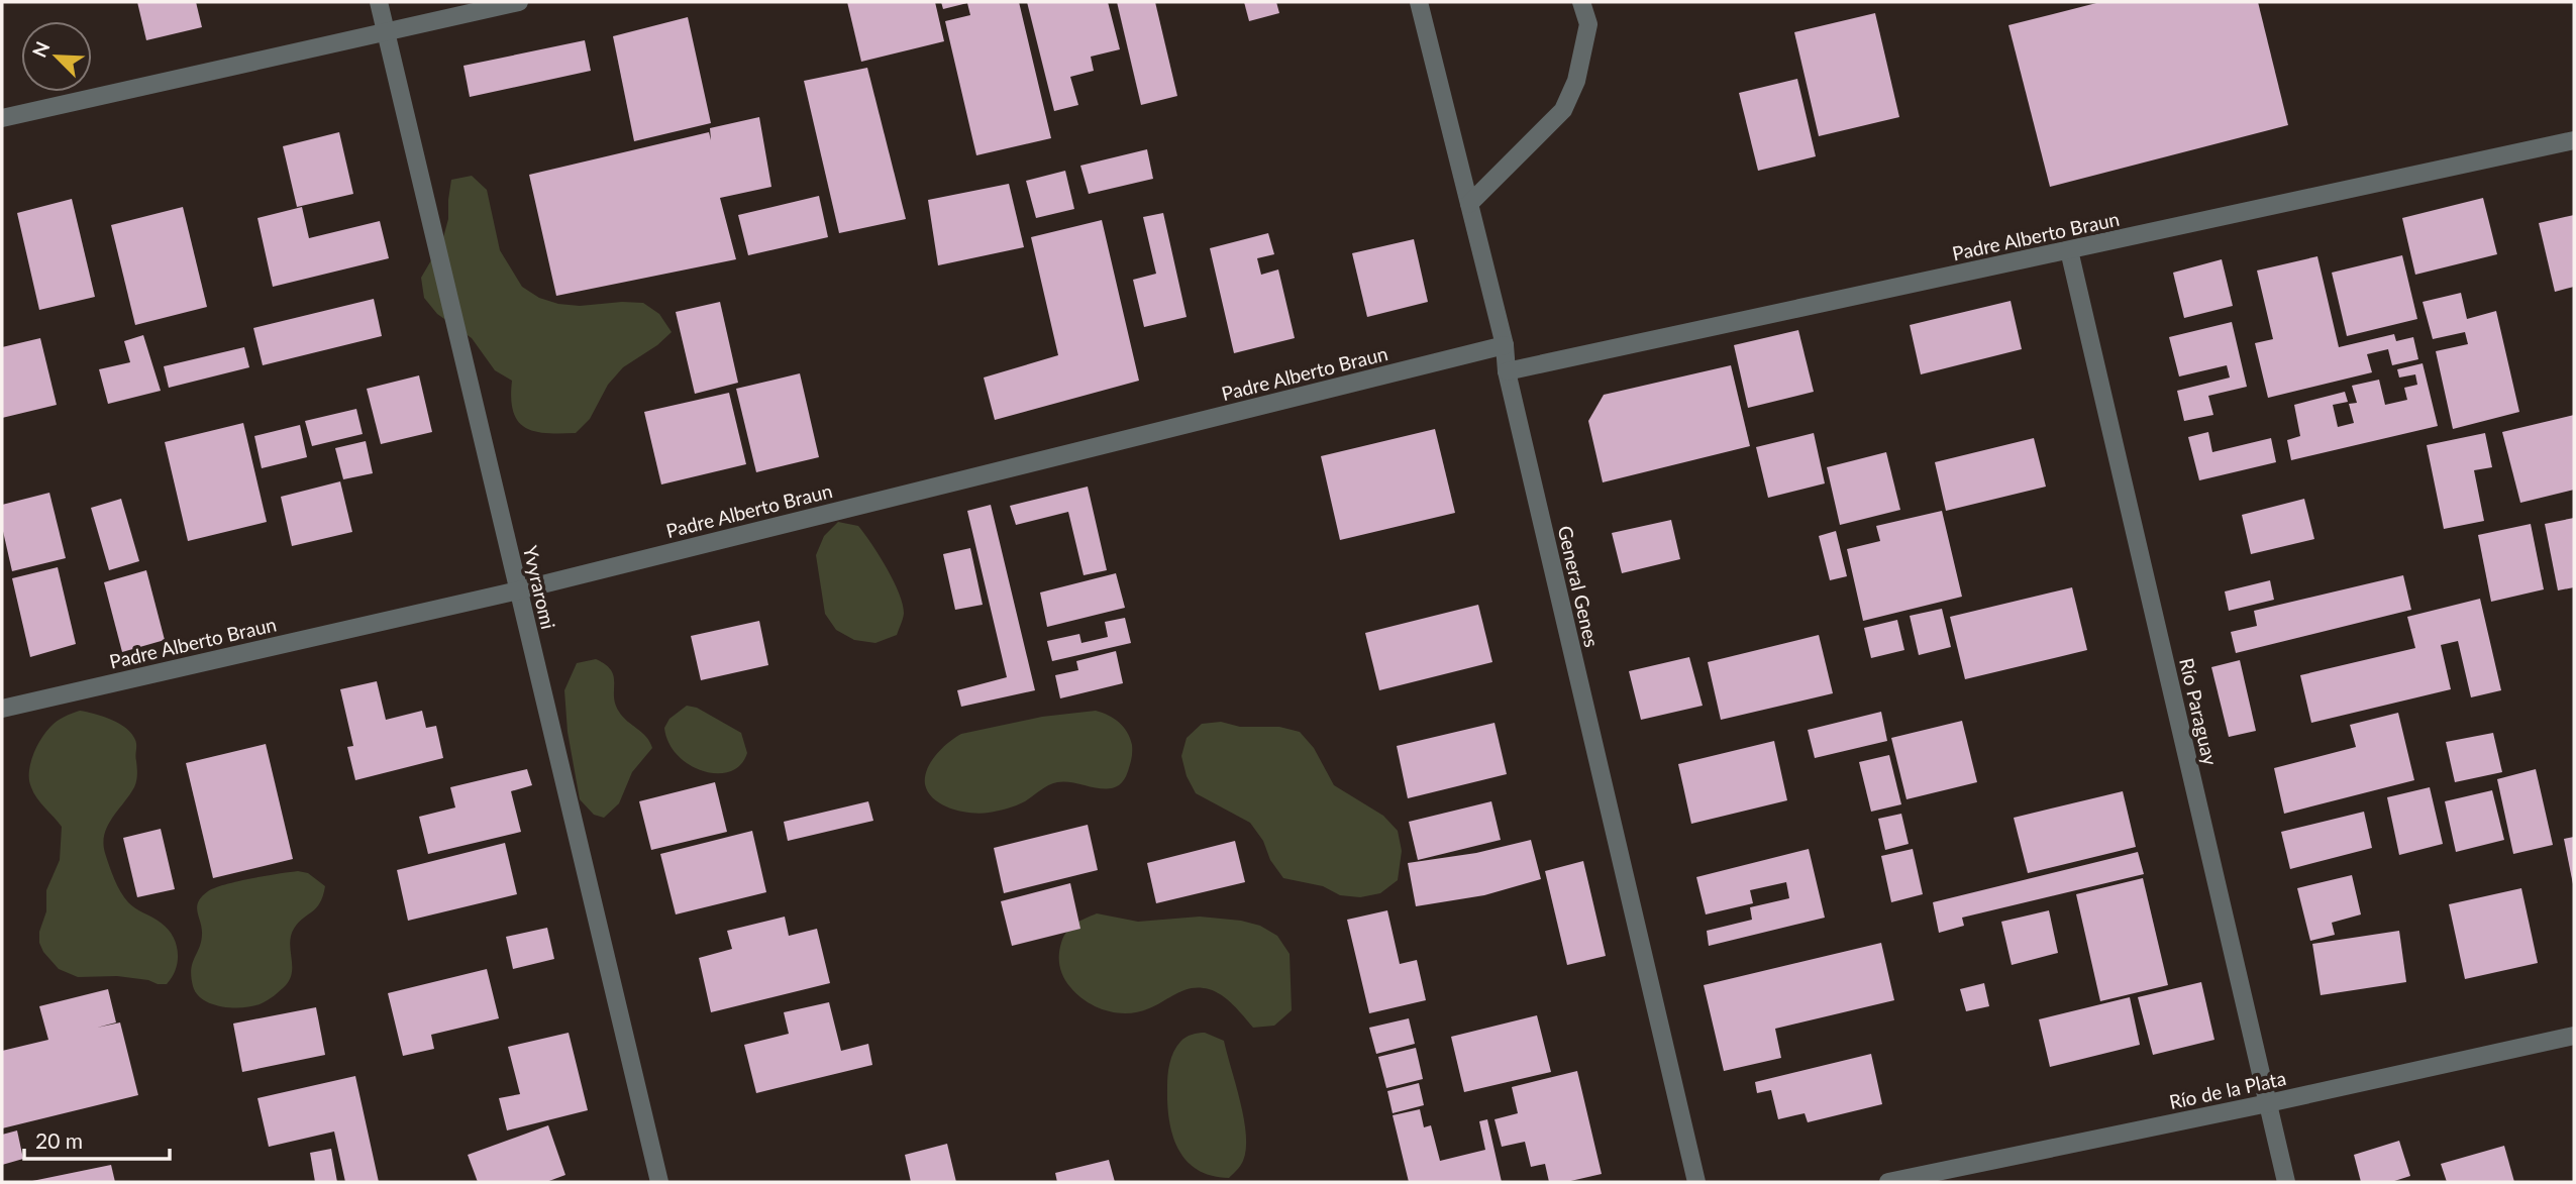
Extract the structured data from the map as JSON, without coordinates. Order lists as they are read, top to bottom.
{
  "streets": {
    "street": [
      "Padre Alberto Braun",
      "General Genes",
      "Yvyraromi",
      "Río Paraguay",
      "Río de la Plata"
    ]
  },
  "crossings": [
    ["Padre Alberto Braun", "General Genes"],
    ["Padre Alberto Braun", "Yvyraromi"],
    ["Padre Alberto Braun", "Río Paraguay"],
    ["Río Paraguay", "Río de la Plata"]
  ],
  "scale_bar": "20 m",
  "north": "top left"
}
